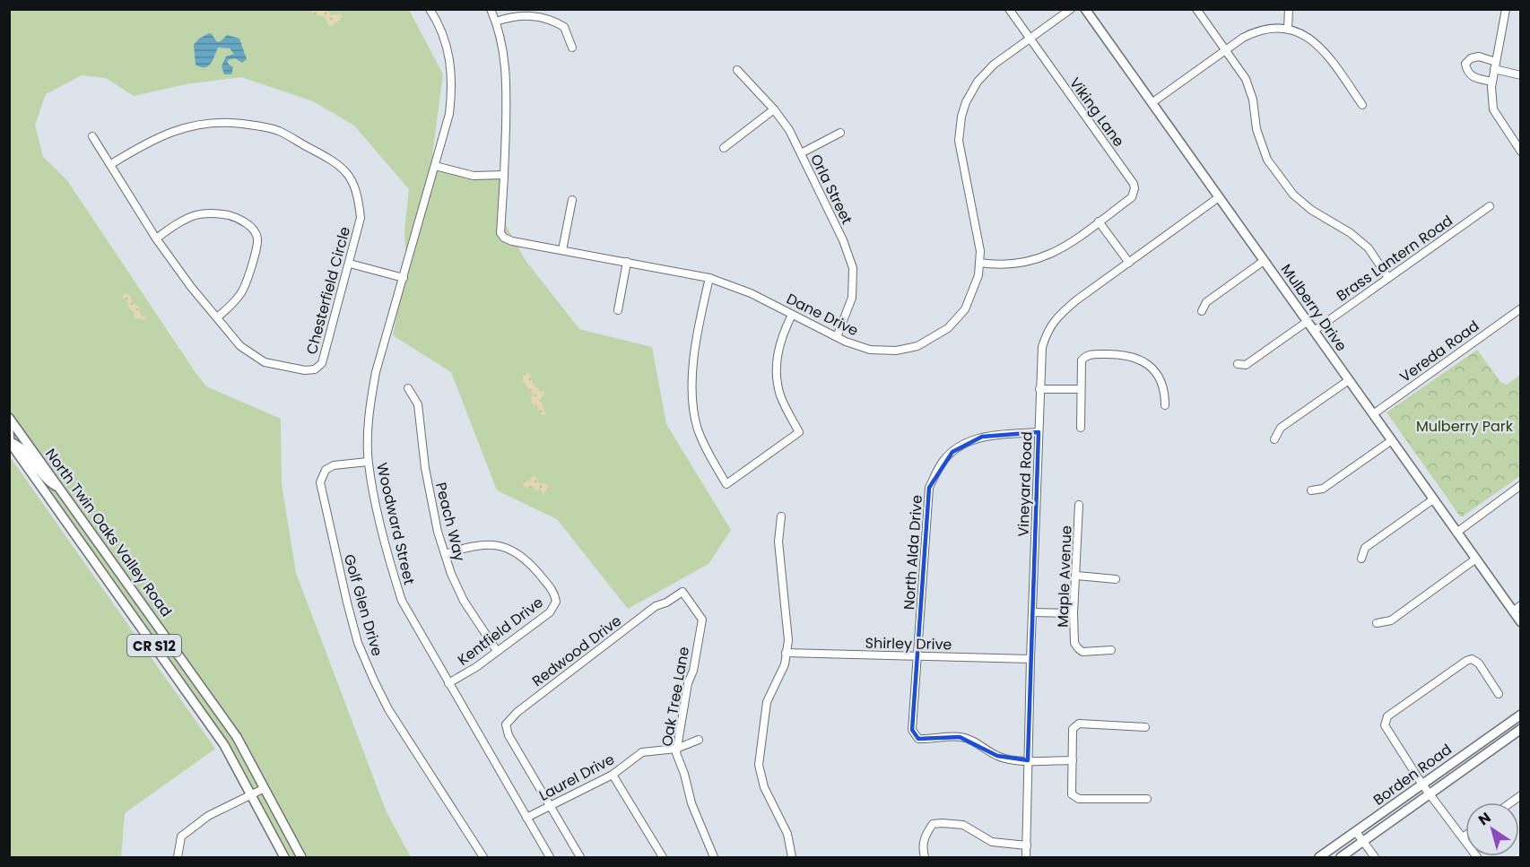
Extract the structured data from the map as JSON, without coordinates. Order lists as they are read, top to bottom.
{
  "streets": {
    "main road": [
      "Mulberry Drive",
      "North Twin Oaks Valley Road",
      "CR S12",
      "Borden Road"
    ],
    "street": [
      "Viking Lane",
      "Orla Street",
      "Brass Lantern Road",
      "Chesterfield Circle",
      "Dane Drive",
      "Vereda Road",
      "Vineyard Road",
      "Peach Way",
      "Woodward Street",
      "North Alda Drive",
      "Maple Avenue",
      "Golf Glen Drive",
      "Kentfield Drive",
      "Shirley Drive",
      "Redwood Drive",
      "Oak Tree Lane",
      "Laurel Drive"
    ]
  },
  "crossings": [
    ["Viking Lane", "Dane Drive"],
    ["Orla Street", "Dane Drive"],
    ["Brass Lantern Road", "Mulberry Drive"],
    ["Mulberry Drive", "Vereda Road"],
    ["Mulberry Drive", "Vineyard Road"],
    ["Vineyard Road", "North Alda Drive"],
    ["Vineyard Road", "Shirley Drive"],
    ["Peach Way", "Kentfield Drive"],
    ["Woodward Street", "Golf Glen Drive"],
    ["Woodward Street", "Kentfield Drive"],
    ["Woodward Street", "Laurel Drive"],
    ["North Alda Drive", "Shirley Drive"],
    ["Redwood Drive", "Oak Tree Lane"],
    ["Redwood Drive", "Laurel Drive"],
    ["Oak Tree Lane", "Laurel Drive"]
  ],
  "parks": ["Mulberry Park"],
  "north": "top left"
}
